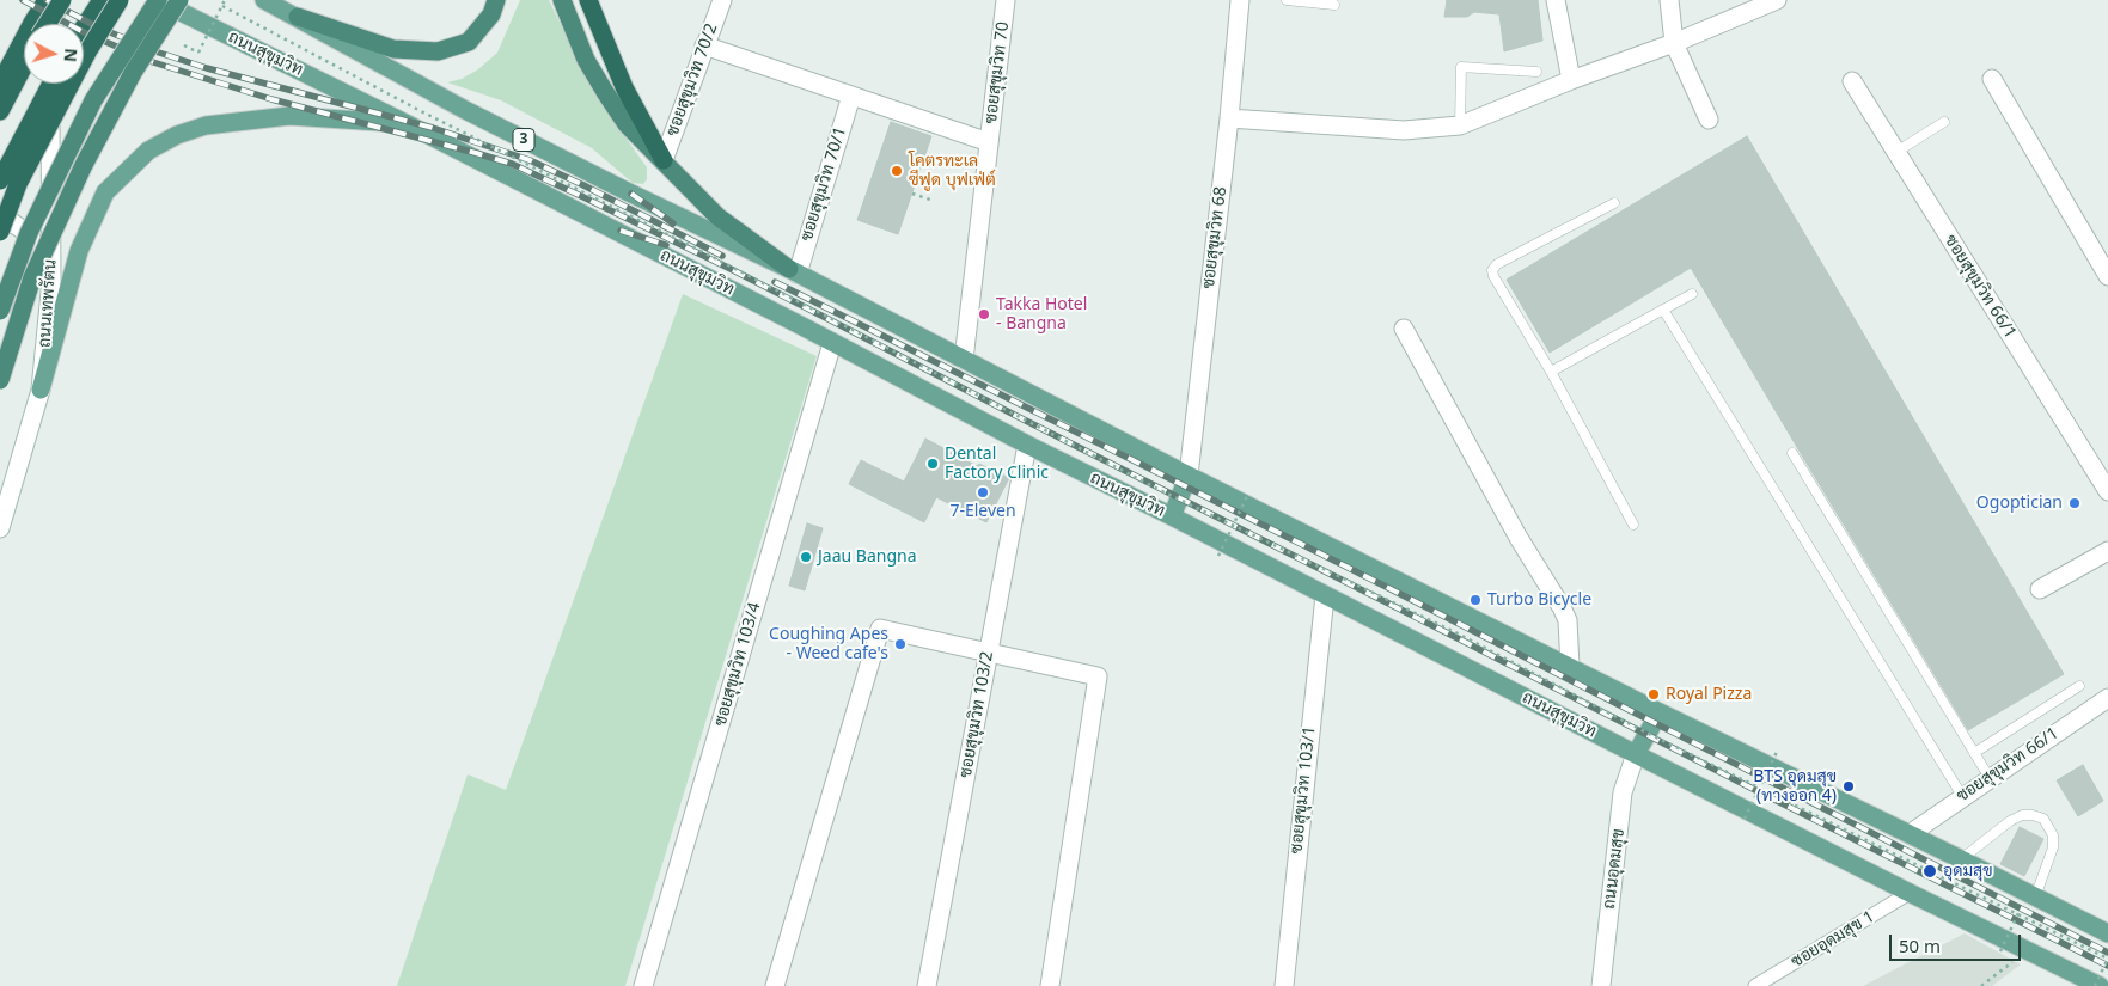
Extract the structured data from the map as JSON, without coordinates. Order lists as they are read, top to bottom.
{
  "streets": {
    "main road": ["ถนนสุขุมวิท", "3"],
    "street": [
      "ซอยสุขุมวิท 70",
      "ซอยสุขุมวิท 70/2",
      "ซอยสุขุมวิท 70/1",
      "ซอยสุขุมวิท 68",
      "ซอยสุขุมวิท 66/1",
      "ถนนเทพรัตน",
      "ซอยสุขุมวิท 103/4",
      "ซอยสุขุมวิท 103/2",
      "ซอยสุขุมวิท 103/1",
      "ถนนอุดมสุข",
      "ซอยอุดมสุข 1"
    ]
  },
  "crossings": [
    ["ถนนสุขุมวิท", "ซอยสุขุมวิท 103/4"],
    ["ถนนสุขุมวิท", "ซอยสุขุมวิท 103/2"],
    ["ถนนสุขุมวิท", "ซอยสุขุมวิท 103/1"],
    ["ถนนสุขุมวิท", "ถนนอุดมสุข"],
    ["ถนนสุขุมวิท", "ซอยอุดมสุข 1"],
    ["ซอยสุขุมวิท 70", "3"],
    ["3", "ซอยสุขุมวิท 70/1"]
  ],
  "places": [
    "โคตรทะเล ซีฟูด บุฟเฟ่ต์",
    "Takka Hotel - Bangna",
    "Dental Factory Clinic",
    "7-Eleven",
    "Ogoptician",
    "Jaau Bangna",
    "Turbo Bicycle",
    "Coughing Apes - Weed cafe's",
    "Royal Pizza",
    "BTS อุดมสุข (ทางออก 4)",
    "อุดมสุข"
  ],
  "scale_bar": "50 m",
  "north": "right"
}
